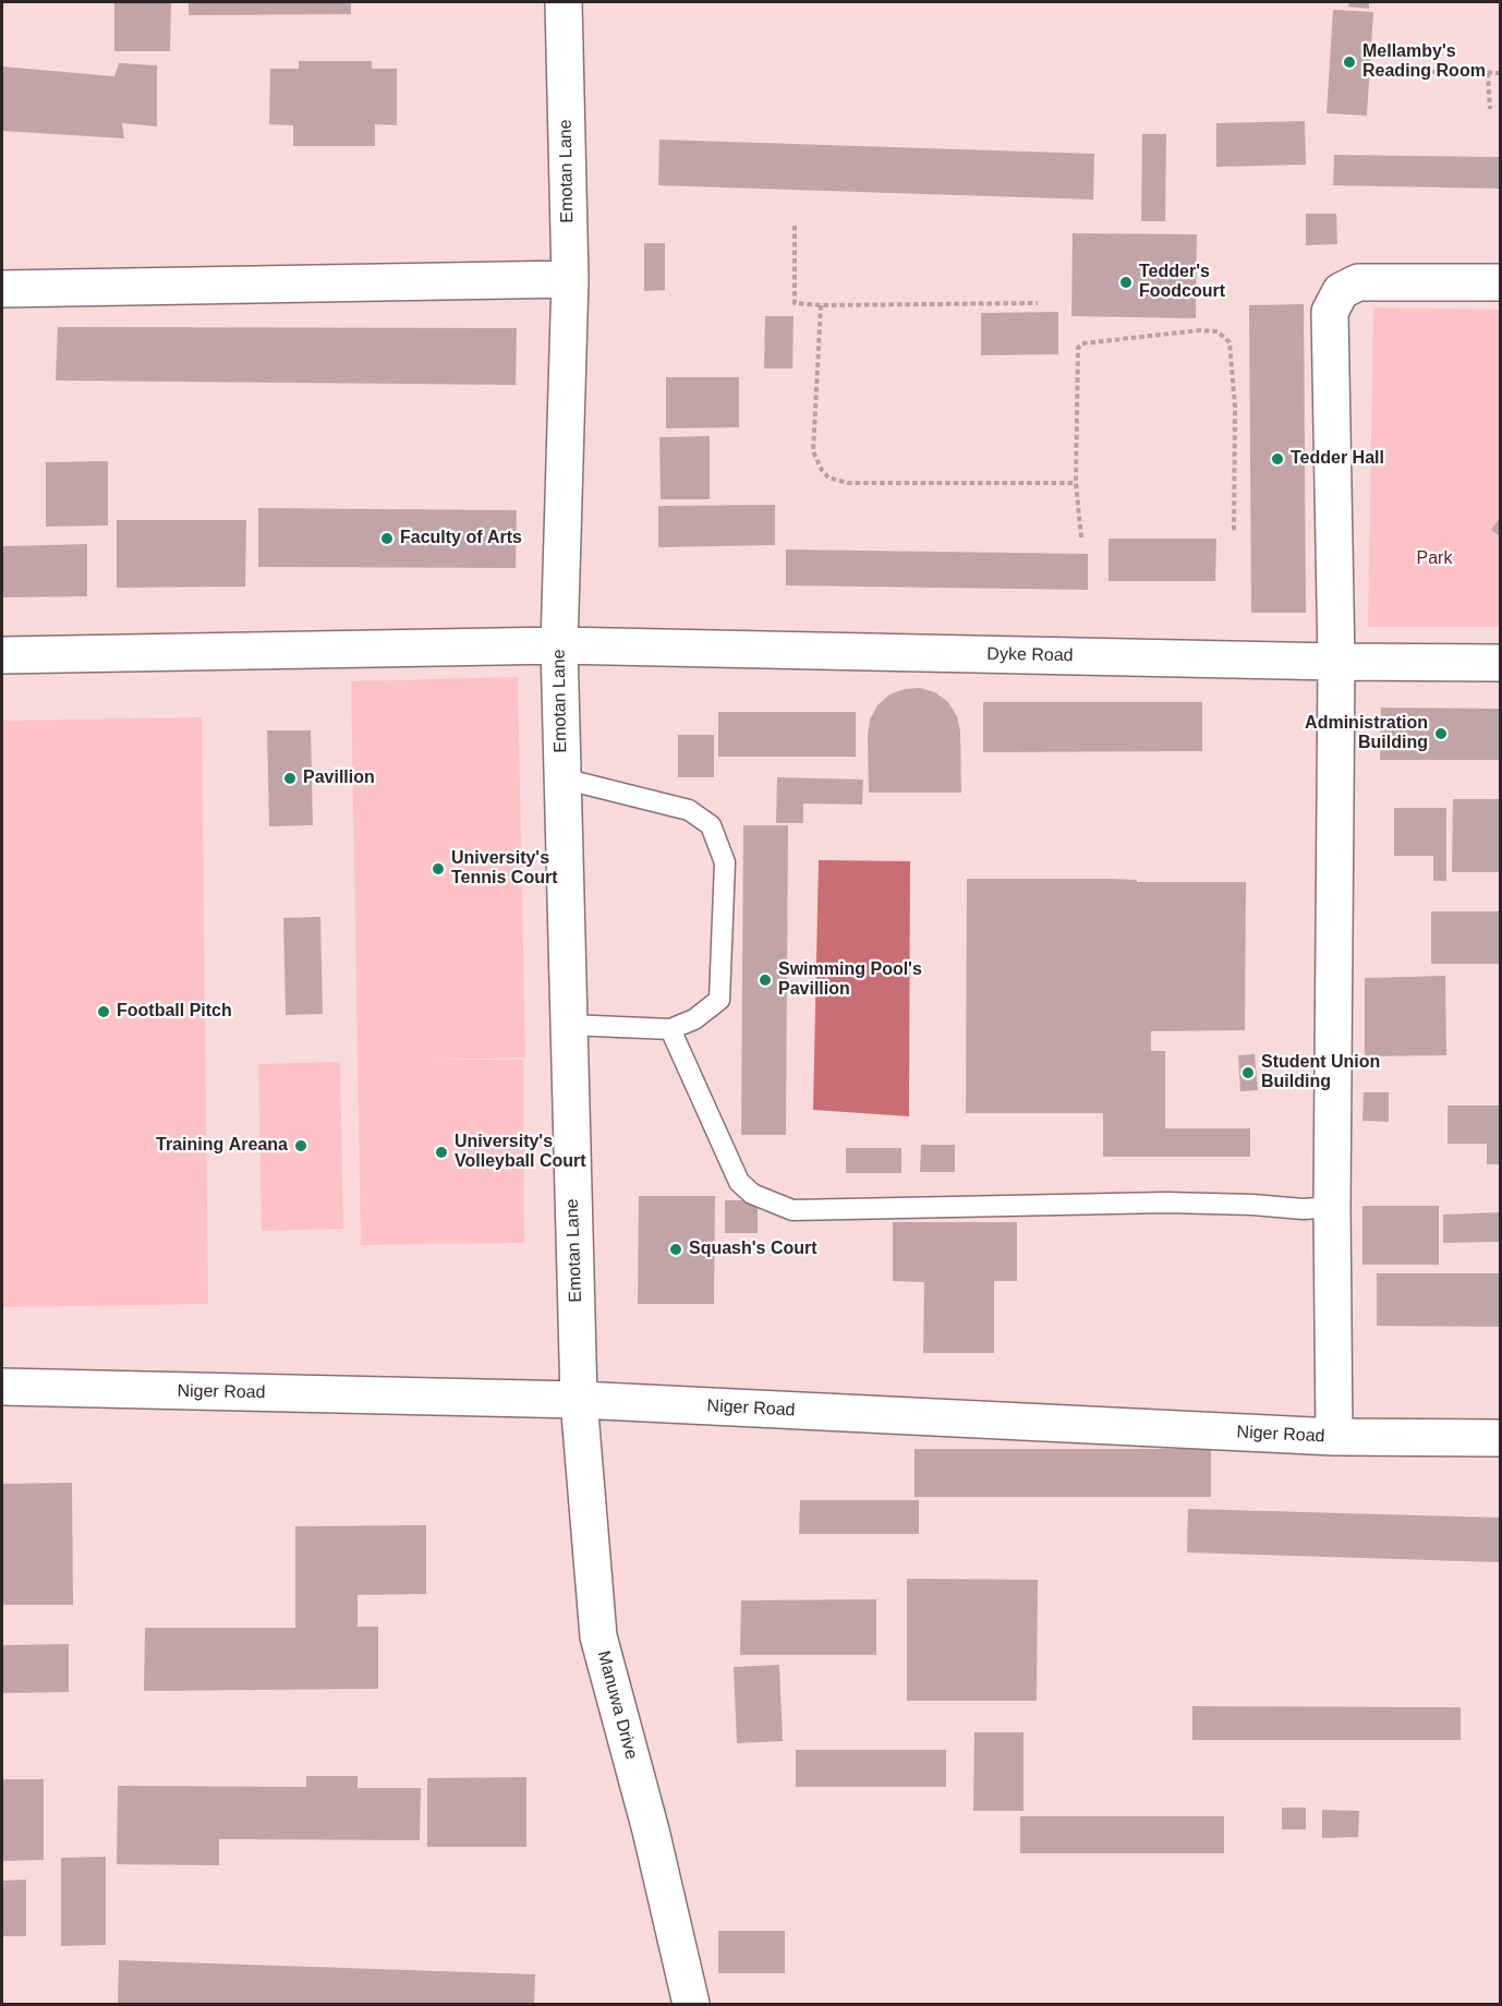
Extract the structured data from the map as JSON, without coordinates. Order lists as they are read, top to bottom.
{
  "streets": {
    "street": [
      "Emotan Lane",
      "Dyke Road",
      "Niger Road",
      "Manuwa Drive"
    ]
  },
  "crossings": [
    ["Emotan Lane", "Dyke Road"],
    ["Emotan Lane", "Niger Road"],
    ["Emotan Lane", "Manuwa Drive"],
    ["Niger Road", "Manuwa Drive"]
  ],
  "parks": ["Park"],
  "places": [
    "Mellamby's Reading Room",
    "Tedder's Foodcourt",
    "Tedder Hall",
    "Faculty of Arts",
    "Administration Building",
    "Pavillion",
    "University's Tennis Court",
    "Swimming Pool's Pavillion",
    "Football Pitch",
    "Student Union Building",
    "Training Areana",
    "University's Volleyball Court",
    "Squash's Court"
  ]
}
